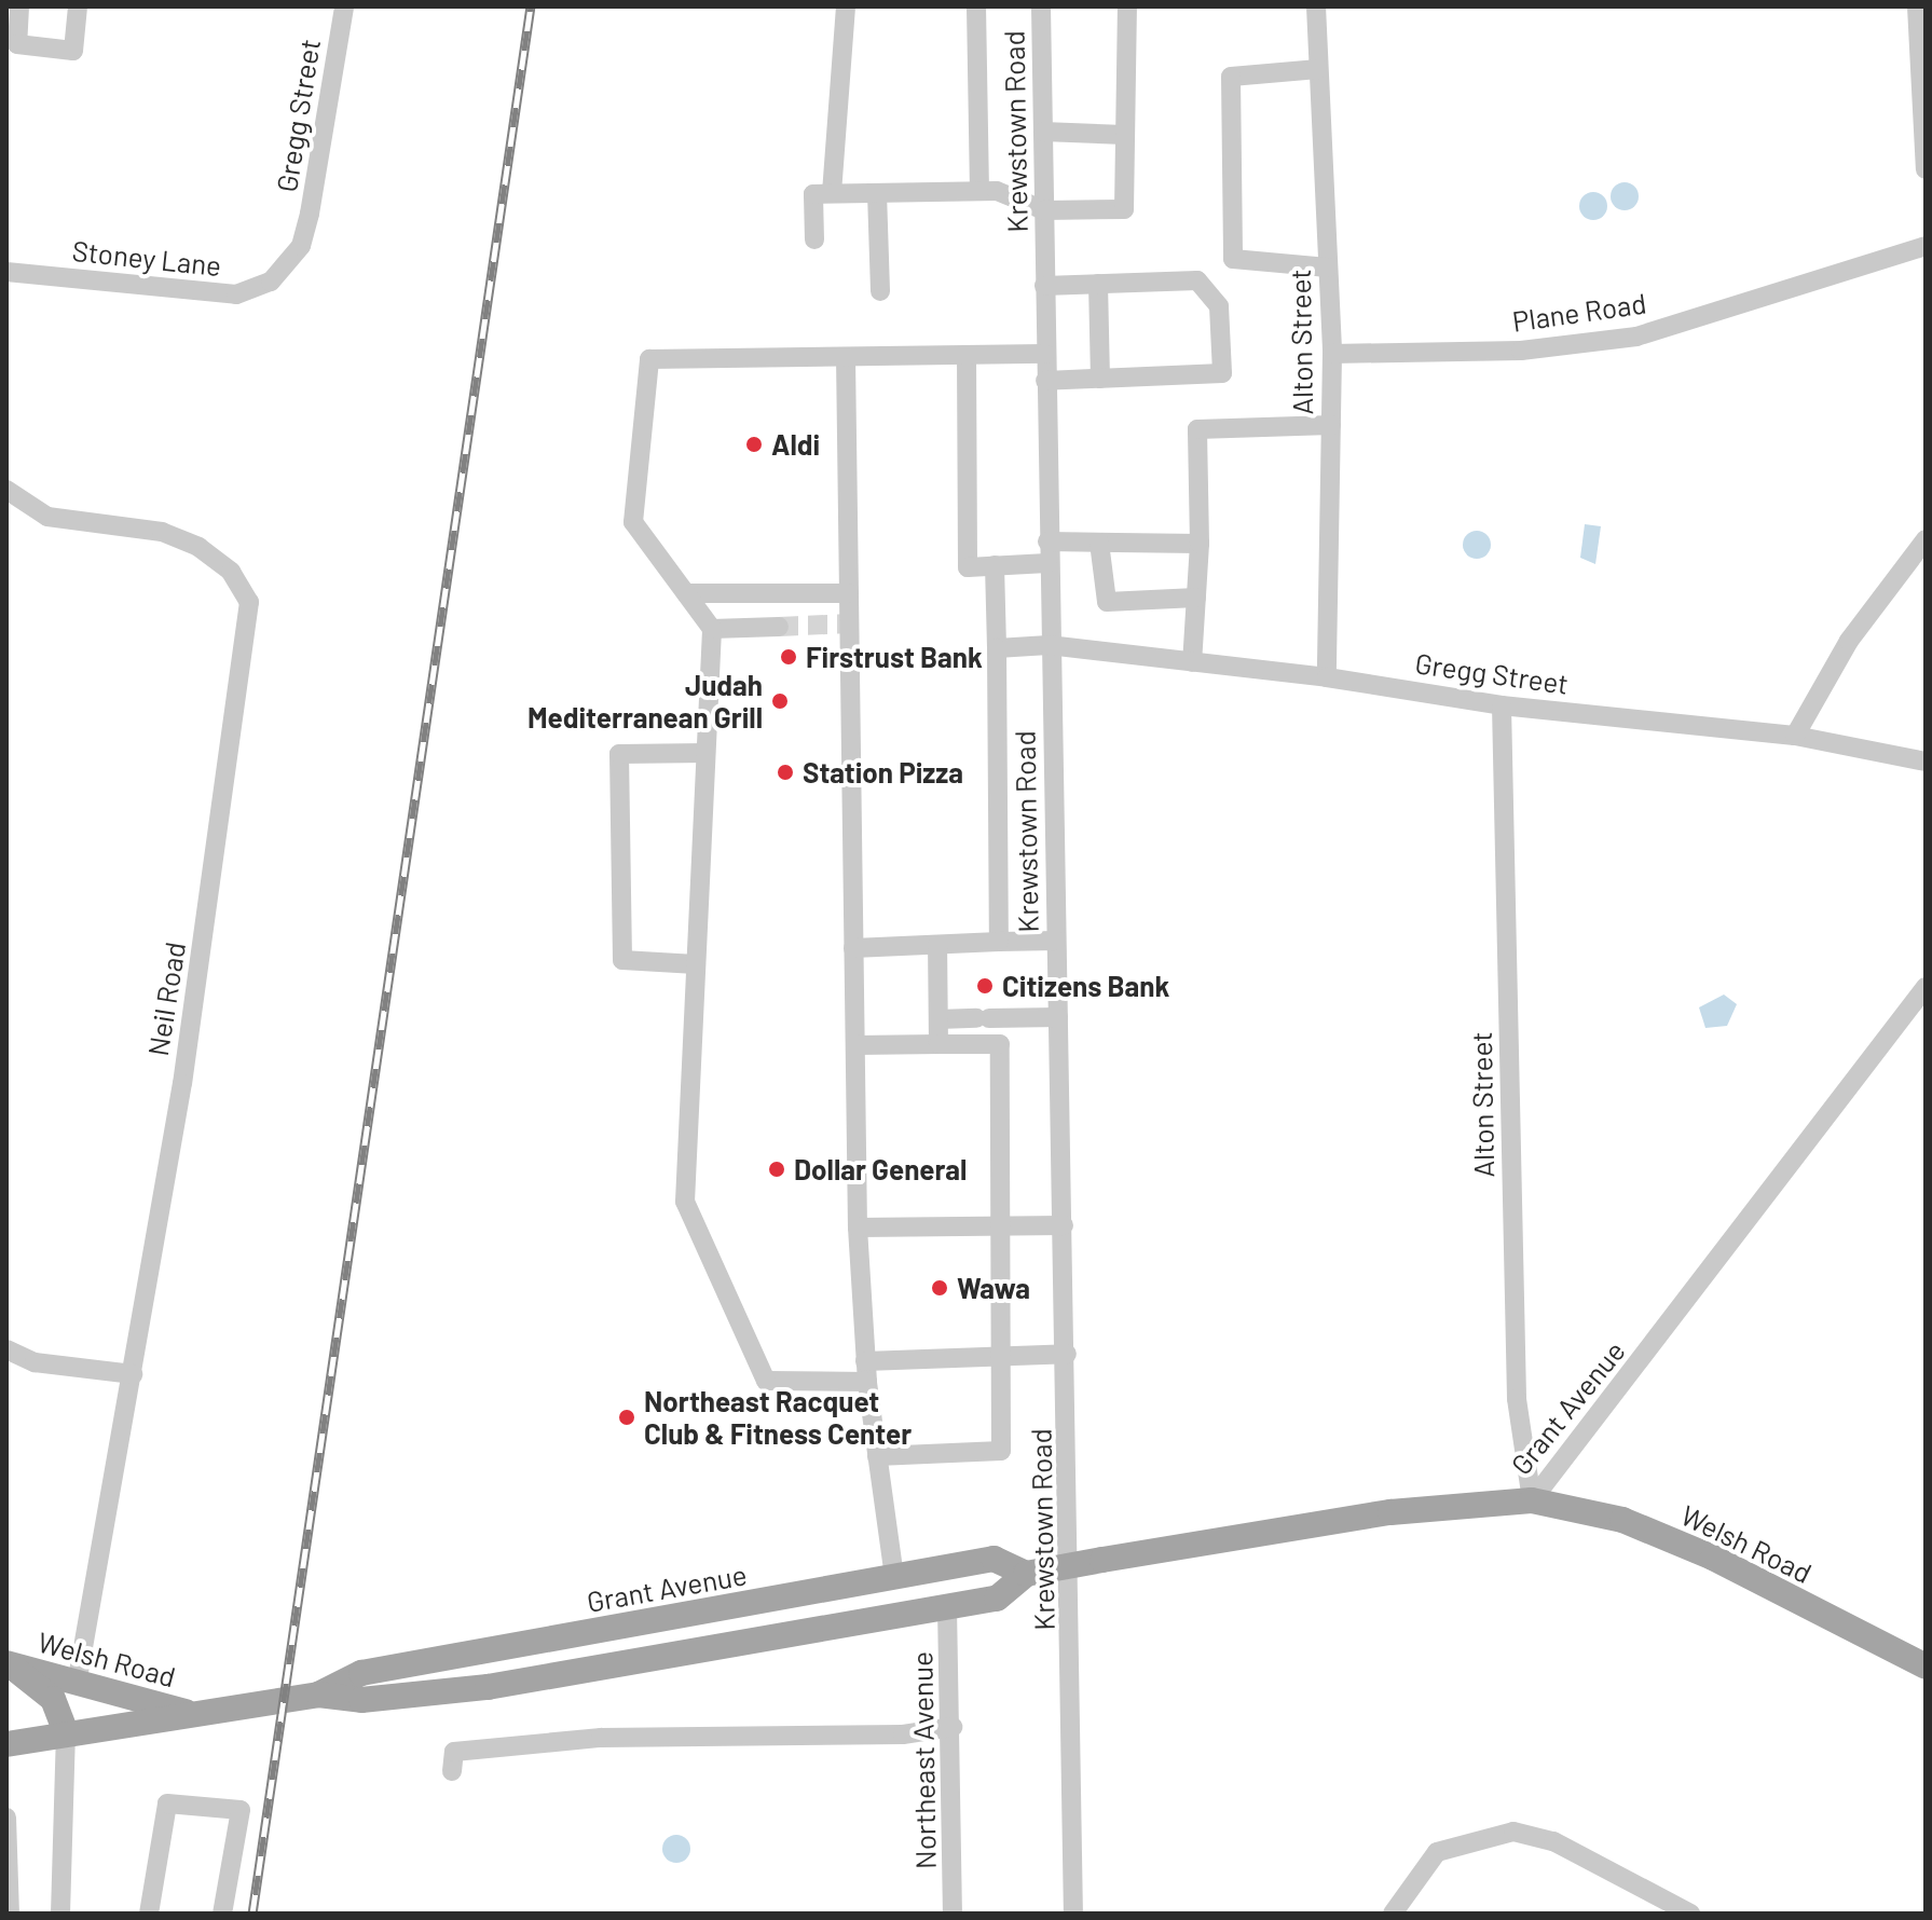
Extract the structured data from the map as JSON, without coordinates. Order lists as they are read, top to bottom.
{
  "streets": {
    "main road": ["Grant Avenue", "Welsh Road"],
    "street": [
      "Gregg Street",
      "Krewstown Road",
      "Stoney Lane",
      "Plane Road",
      "Alton Street",
      "Neil Road",
      "Northeast Avenue"
    ]
  },
  "crossings": [
    ["Gregg Street", "Krewstown Road"],
    ["Gregg Street", "Stoney Lane"],
    ["Gregg Street", "Alton Street"],
    ["Krewstown Road", "Grant Avenue"],
    ["Plane Road", "Alton Street"],
    ["Alton Street", "Grant Avenue"],
    ["Alton Street", "Welsh Road"],
    ["Neil Road", "Welsh Road"],
    ["Grant Avenue", "Welsh Road"],
    ["Grant Avenue", "Northeast Avenue"]
  ],
  "places": [
    "Aldi",
    "Firstrust Bank",
    "Judah Mediterranean Grill",
    "Station Pizza",
    "Citizens Bank",
    "Dollar General",
    "Wawa",
    "Northeast Racquet Club & Fitness Center"
  ]
}
